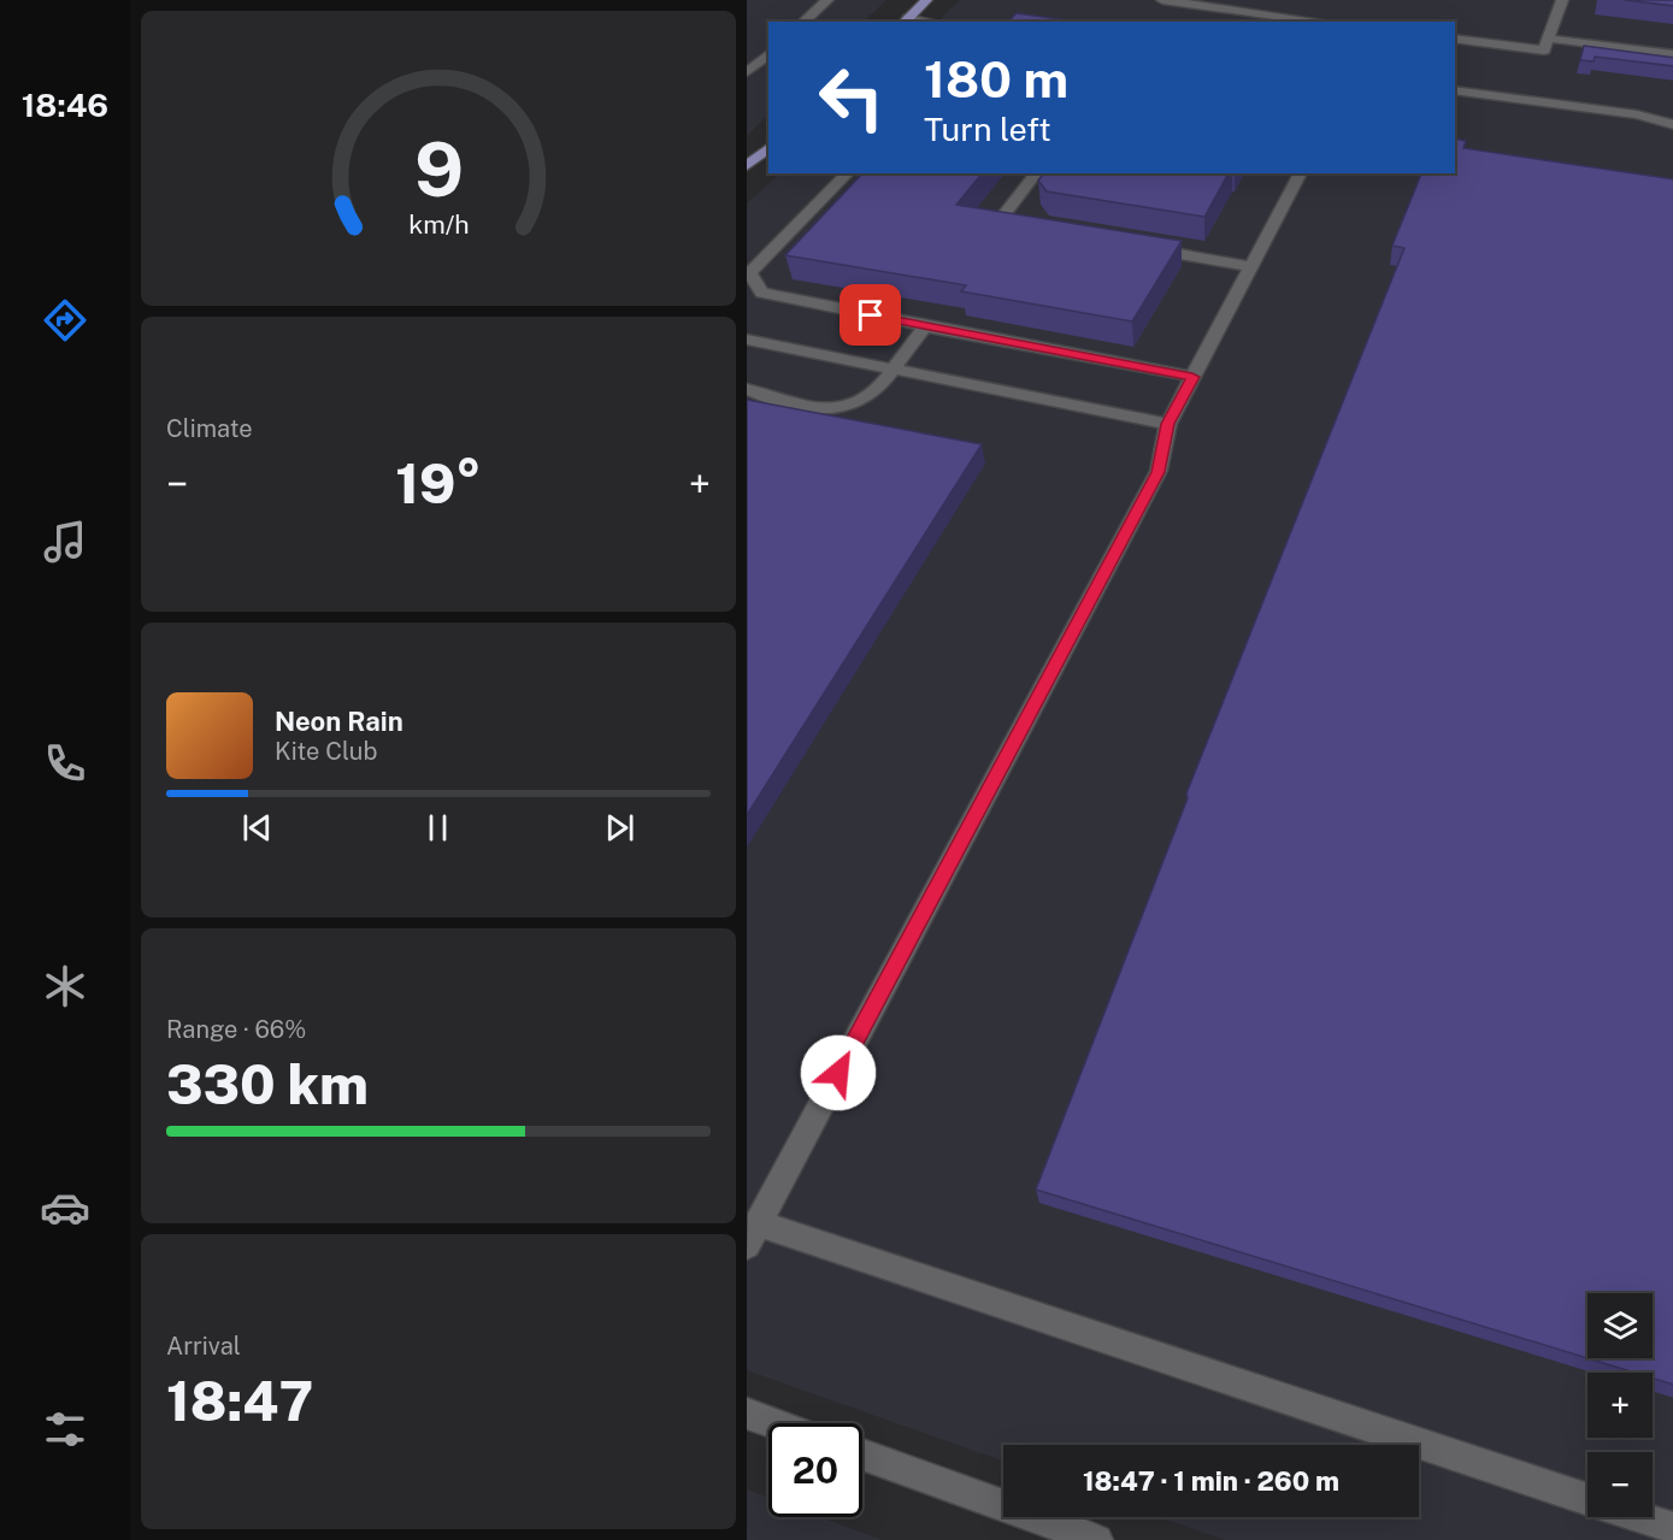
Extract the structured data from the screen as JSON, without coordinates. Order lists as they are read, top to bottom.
{
  "page": {
    "tabs": "18:46",
    "turn": ["180 m", "Turn left"],
    "tile": [
      "Climate",
      ["Range · 66%", "330 km"],
      ["Arrival", "18:47"]
    ],
    "heat": ["−", "19°", "+"],
    "song": ["Neon Rain", "Kite Club"],
    "map_buttons": ["+", "−"],
    "limit": "20",
    "trip": "18:47 · 1 min · 260 m",
    "gauge": ["9", "km/h"]
  }
}
